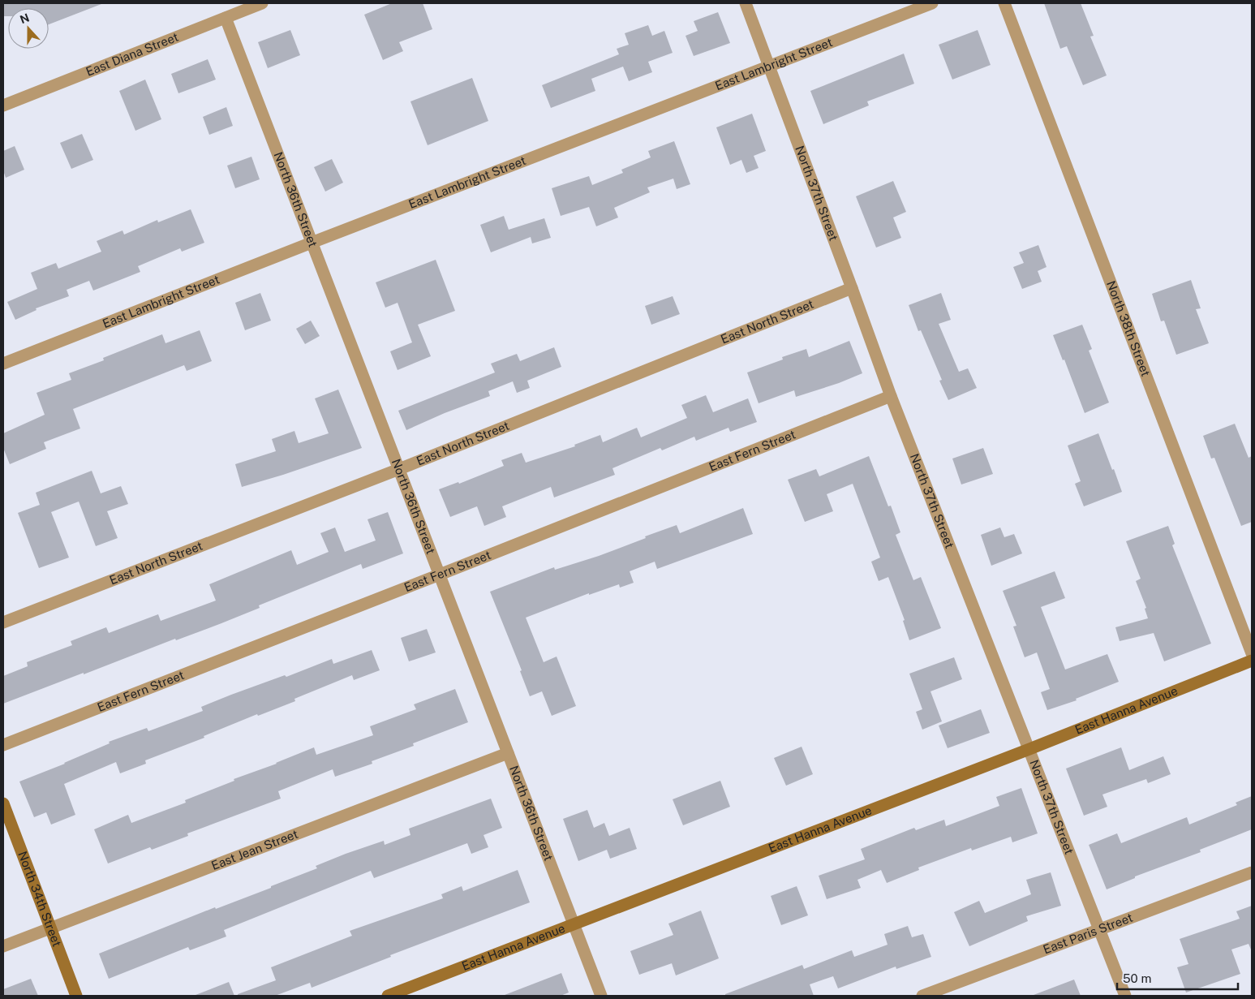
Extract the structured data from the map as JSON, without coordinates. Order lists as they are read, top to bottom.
{
  "streets": {
    "street": [
      "East Diana Street",
      "East Lambright Street",
      "North 37th Street",
      "North 36th Street",
      "East North Street",
      "North 38th Street",
      "East Fern Street",
      "East Hanna Avenue",
      "East Jean Street",
      "North 34th Street",
      "East Paris Street"
    ]
  },
  "crossings": [
    ["East Diana Street", "North 36th Street"],
    ["East Lambright Street", "North 37th Street"],
    ["East Lambright Street", "North 36th Street"],
    ["North 37th Street", "East North Street"],
    ["North 37th Street", "East Fern Street"],
    ["North 37th Street", "East Hanna Avenue"],
    ["North 37th Street", "East Paris Street"],
    ["North 36th Street", "East North Street"],
    ["North 36th Street", "East Fern Street"],
    ["North 36th Street", "East Hanna Avenue"],
    ["North 36th Street", "East Jean Street"],
    ["East Jean Street", "North 34th Street"]
  ],
  "scale_bar": "50 m",
  "north": "top"
}
